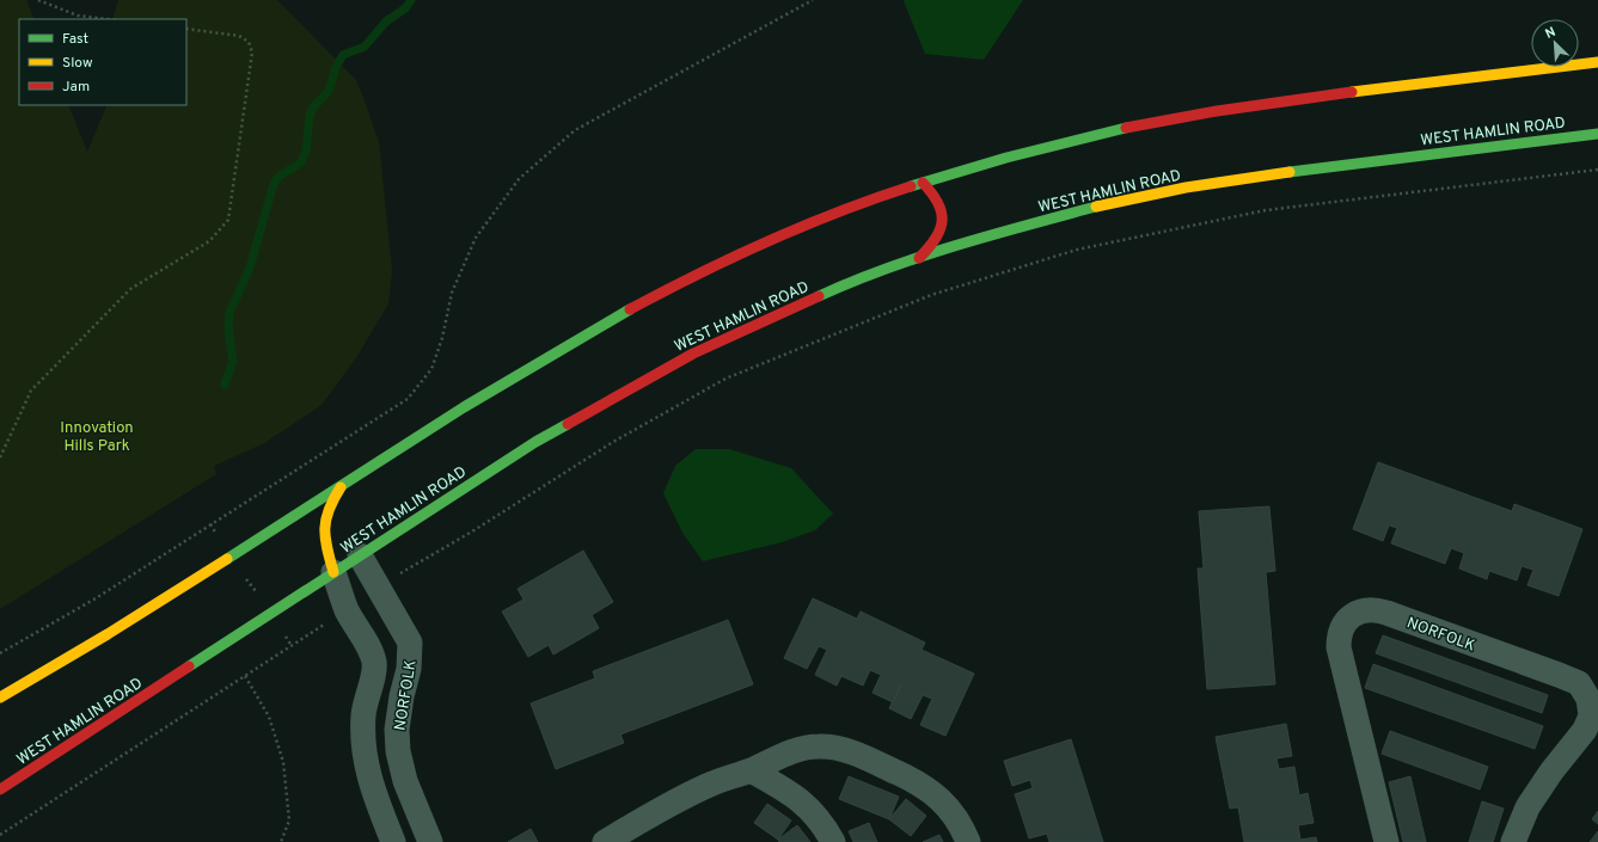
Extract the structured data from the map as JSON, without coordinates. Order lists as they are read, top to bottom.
{
  "streets": {
    "main road": ["WEST HAMLIN ROAD"],
    "street": ["NORFOLK"]
  },
  "crossings": [
    ["WEST HAMLIN ROAD", "NORFOLK"]
  ],
  "parks": ["Innovation Hills Park"],
  "legend": ["Fast", "Slow", "Jam"],
  "north": "top left"
}
